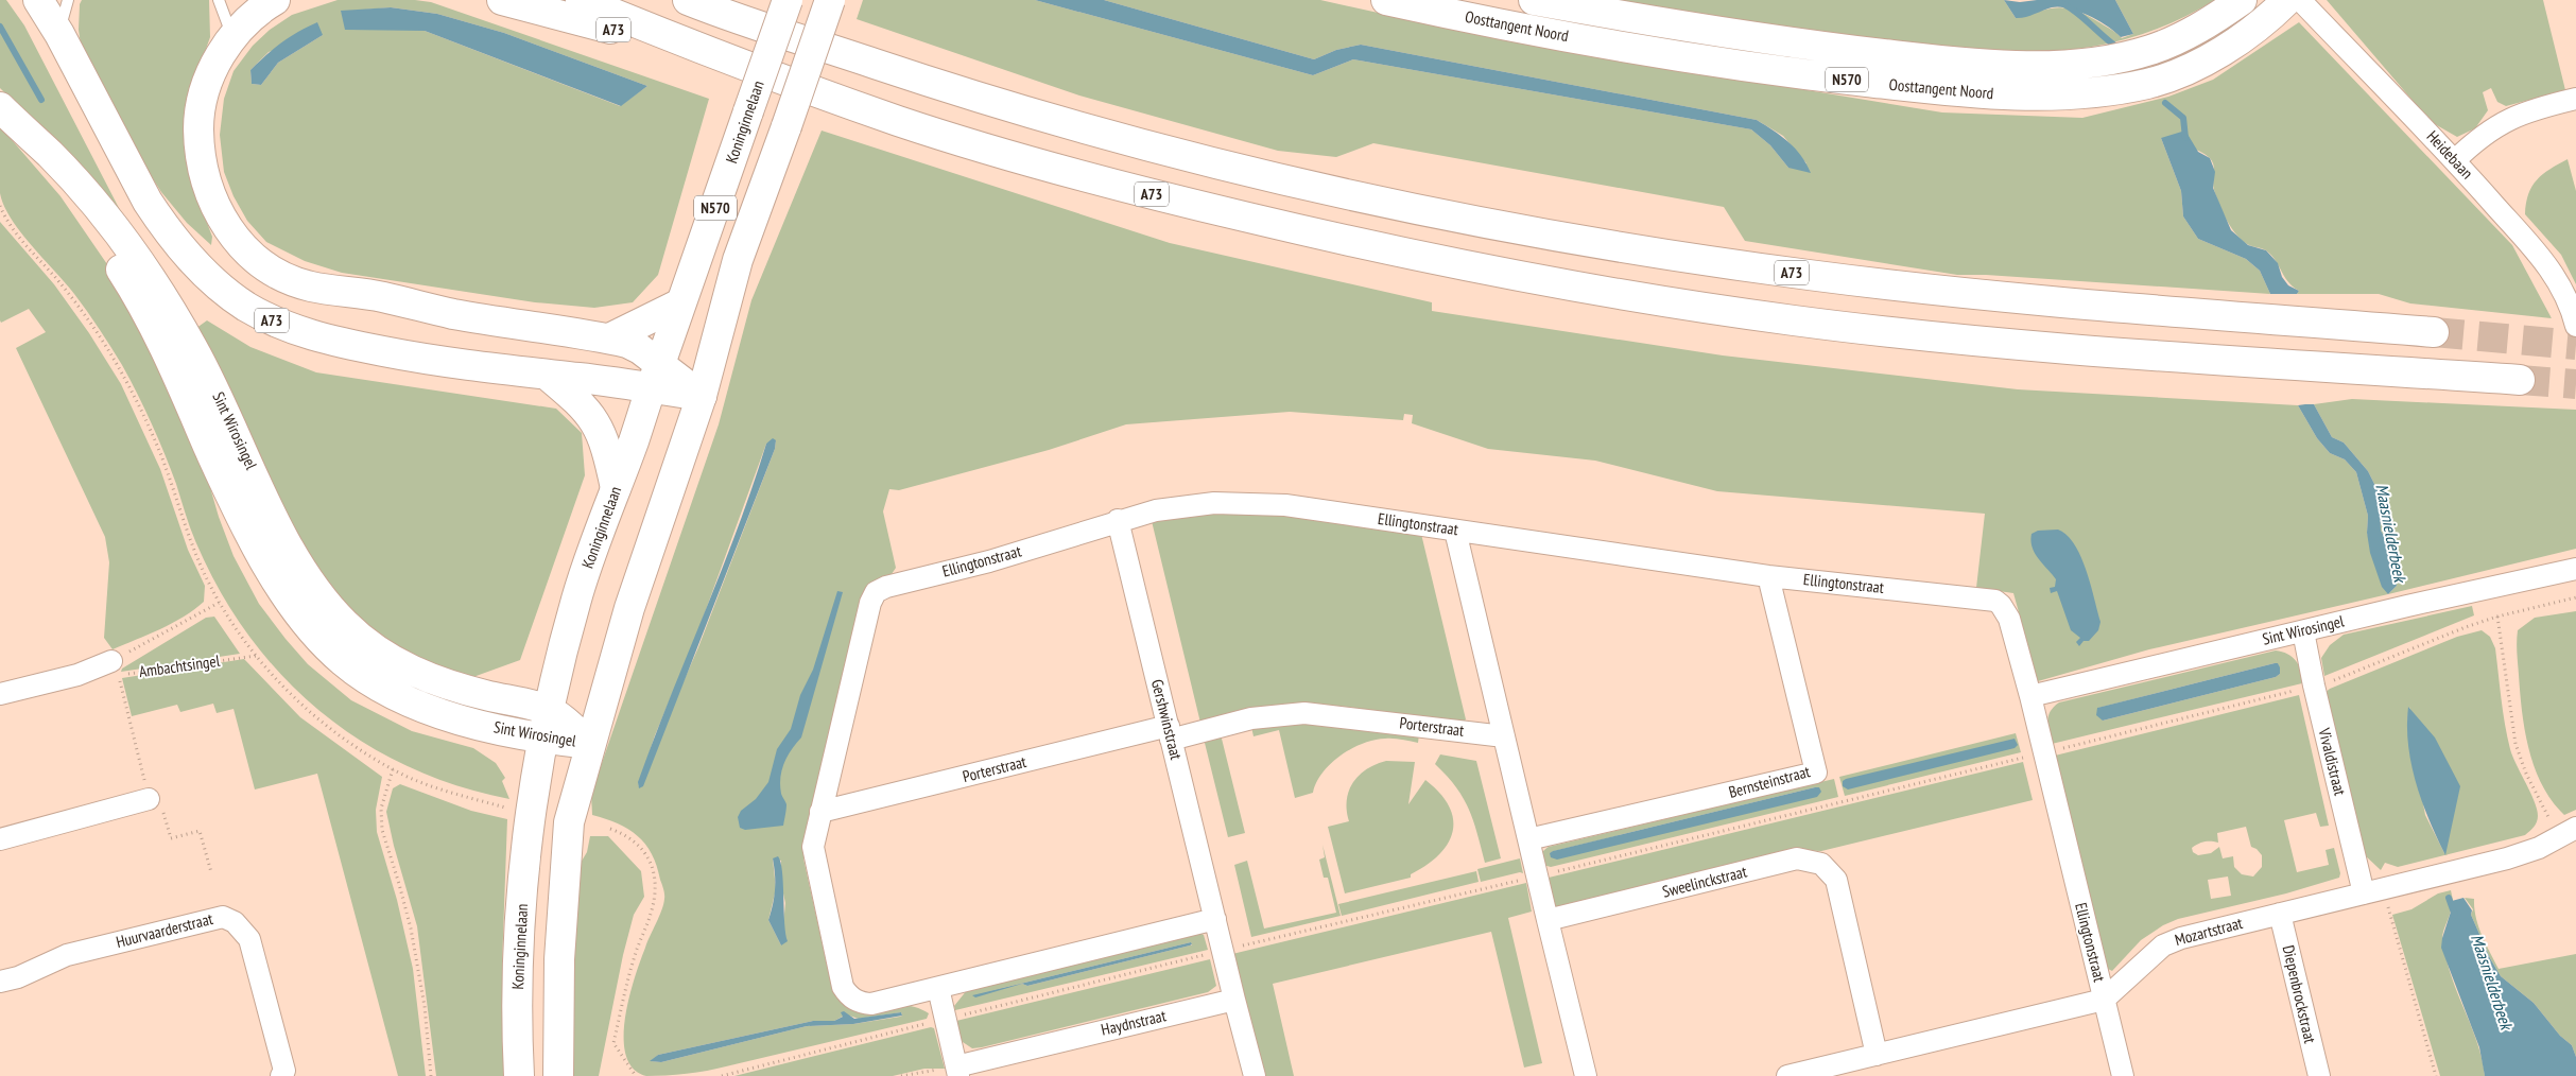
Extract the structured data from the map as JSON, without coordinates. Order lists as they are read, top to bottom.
{
  "streets": {
    "main road": [
      "Oosttangent Noord",
      "A73",
      "N570",
      "Koninginnelaan",
      "Sint Wirosingel"
    ],
    "street": [
      "Heidebaan",
      "Ellingtonstraat",
      "Gershwinstraat",
      "Porterstraat",
      "Vivaldistraat",
      "Bernsteinstraat",
      "Sweelinckstraat",
      "Huurvaarderstraat",
      "Mozartstraat",
      "Diepenbrockstraat",
      "Haydnstraat"
    ],
    "path": ["Ambachtsingel"]
  },
  "crossings": [
    ["A73", "Koninginnelaan"],
    ["N570", "Sint Wirosingel"],
    ["Koninginnelaan", "Sint Wirosingel"],
    ["Sint Wirosingel", "Ellingtonstraat"],
    ["Sint Wirosingel", "Vivaldistraat"],
    ["Ellingtonstraat", "Gershwinstraat"],
    ["Ellingtonstraat", "Porterstraat"],
    ["Ellingtonstraat", "Bernsteinstraat"],
    ["Ellingtonstraat", "Mozartstraat"],
    ["Gershwinstraat", "Porterstraat"],
    ["Gershwinstraat", "Haydnstraat"],
    ["Vivaldistraat", "Mozartstraat"],
    ["Sweelinckstraat", "Mozartstraat"],
    ["Mozartstraat", "Diepenbrockstraat"]
  ],
  "water": ["Maasnielderbeek"]
}
